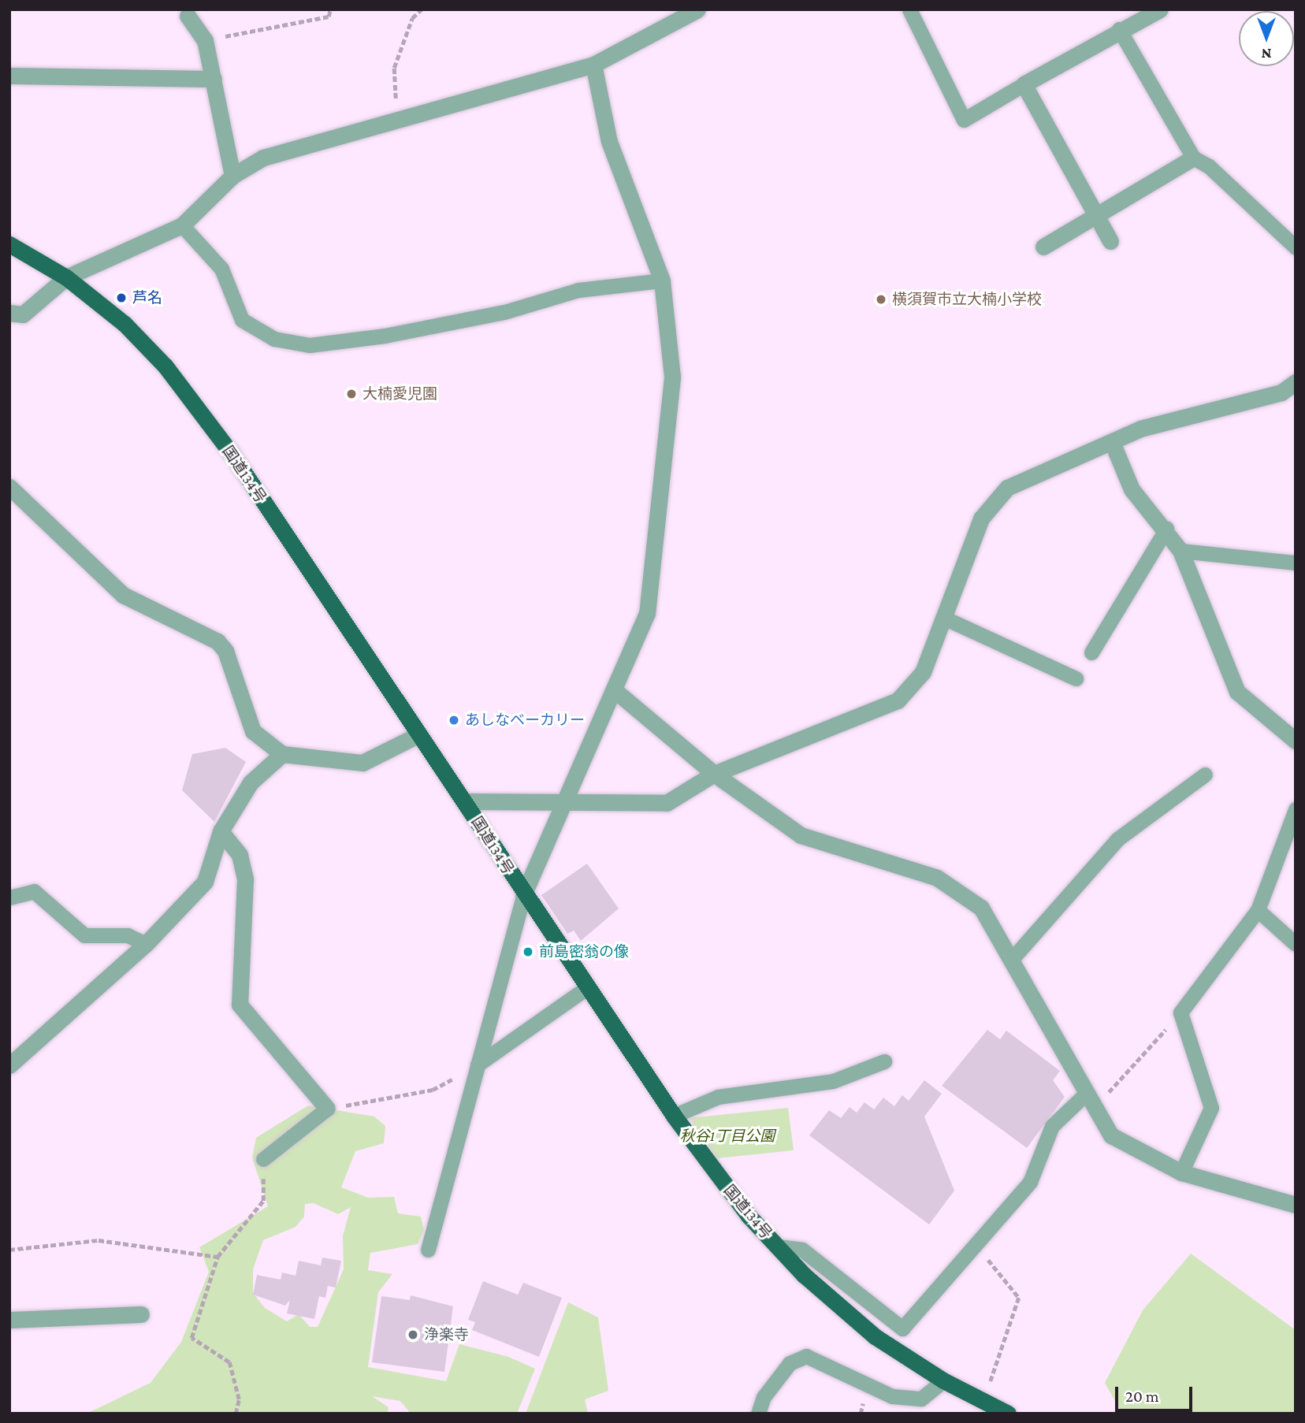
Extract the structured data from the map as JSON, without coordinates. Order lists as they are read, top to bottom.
{
  "streets": {
    "highway": ["国道134号"]
  },
  "parks": ["秋谷1丁目公園"],
  "places": [
    "芦名",
    "横須賀市立大楠小学校",
    "大楠愛児園",
    "あしなベーカリー",
    "前島密翁の像",
    "浄楽寺"
  ],
  "scale_bar": "20 m",
  "north": "bottom"
}
